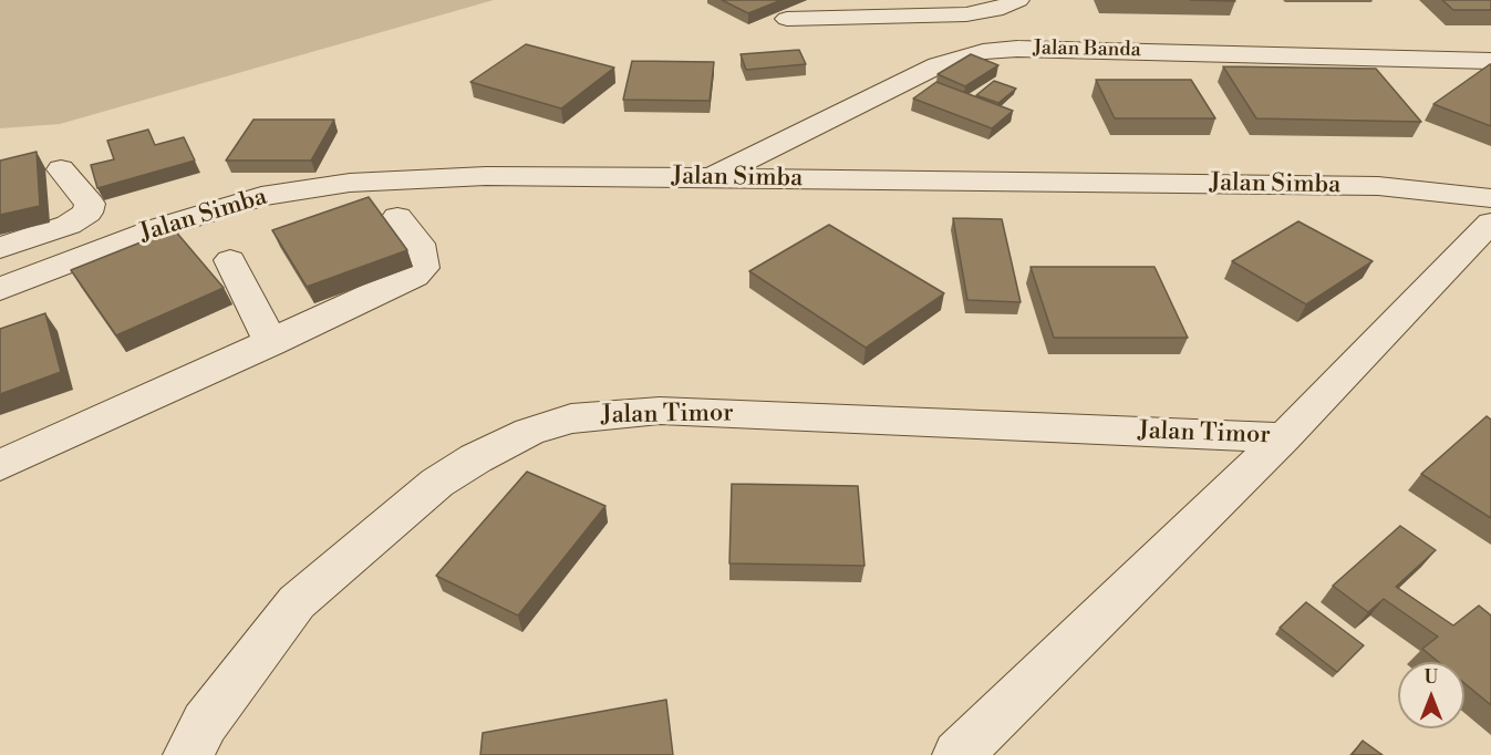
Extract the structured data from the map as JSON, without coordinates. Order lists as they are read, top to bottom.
{
  "streets": {
    "street": ["Jalan Banda", "Jalan Simba", "Jalan Timor"]
  },
  "crossings": [
    ["Jalan Banda", "Jalan Simba"]
  ],
  "north": "top"
}
